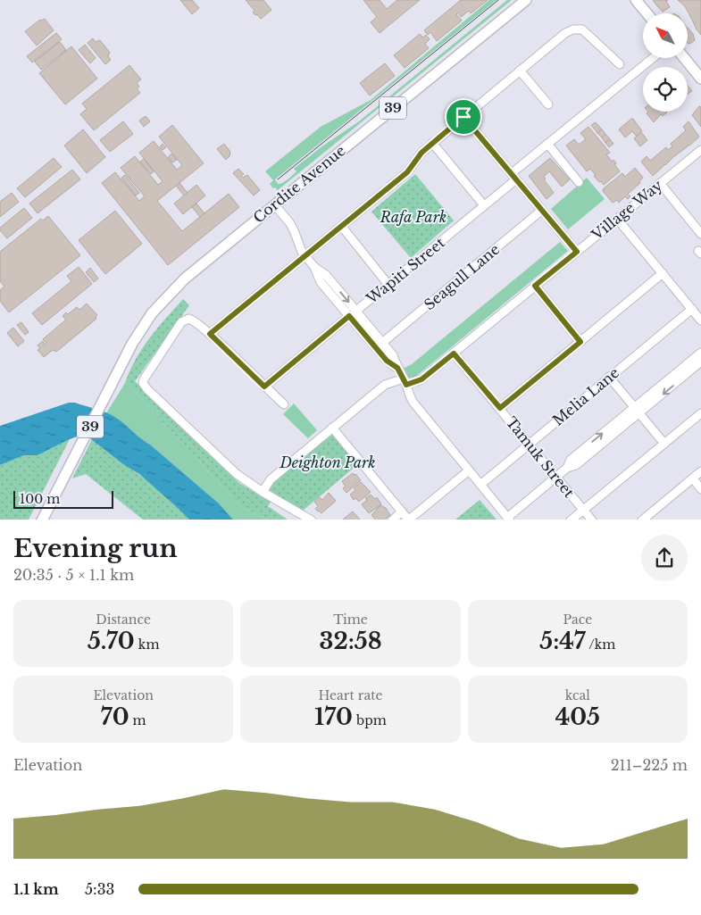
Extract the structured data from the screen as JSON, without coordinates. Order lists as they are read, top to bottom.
{
  "streets": {
    "main road": ["39", "Cordite Avenue"],
    "street": [
      "Village Way",
      "Wapiti Street",
      "Seagull Lane",
      "Melia Lane",
      "Tamuk Street"
    ]
  },
  "crossings": [
    ["Village Way", "Tamuk Street"],
    ["Melia Lane", "Tamuk Street"]
  ],
  "parks": ["Rafa Park", "Deighton Park"],
  "scale_bar": "100 m",
  "north": "top left",
  "page": {
    "scale": "100 m",
    "heading": ["Evening run", "20:35 · 5 × 1.1 km"],
    "stats": [
      ["Distance", "5.70 km"],
      ["Time", "32:58"],
      ["Pace", "5:47 /km"],
      ["Elevation", "70 m"],
      ["Heart rate", "170 bpm"],
      ["kcal", "405"]
    ],
    "chart": ["Elevation", "211–225 m"],
    "list": [
      {
        "name": "1.1 km",
        "note": "5:33"
      }
    ]
  }
}
